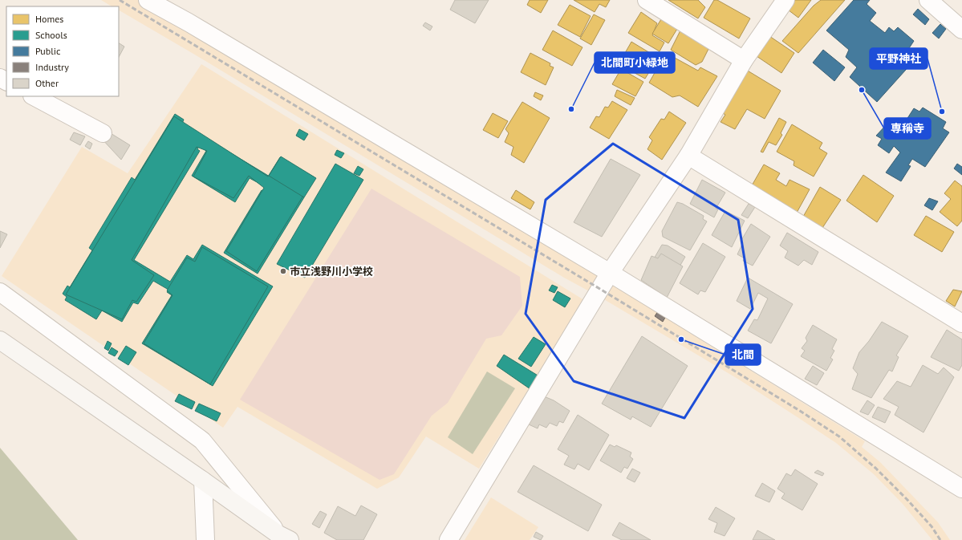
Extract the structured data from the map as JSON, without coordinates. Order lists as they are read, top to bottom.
{
  "places": [
    "専稱寺",
    "北間町小緑地",
    "平野神社",
    "市立浅野川小学校",
    "北間"
  ],
  "legend": [
    "Homes",
    "Schools",
    "Public",
    "Industry",
    "Other"
  ]
}
